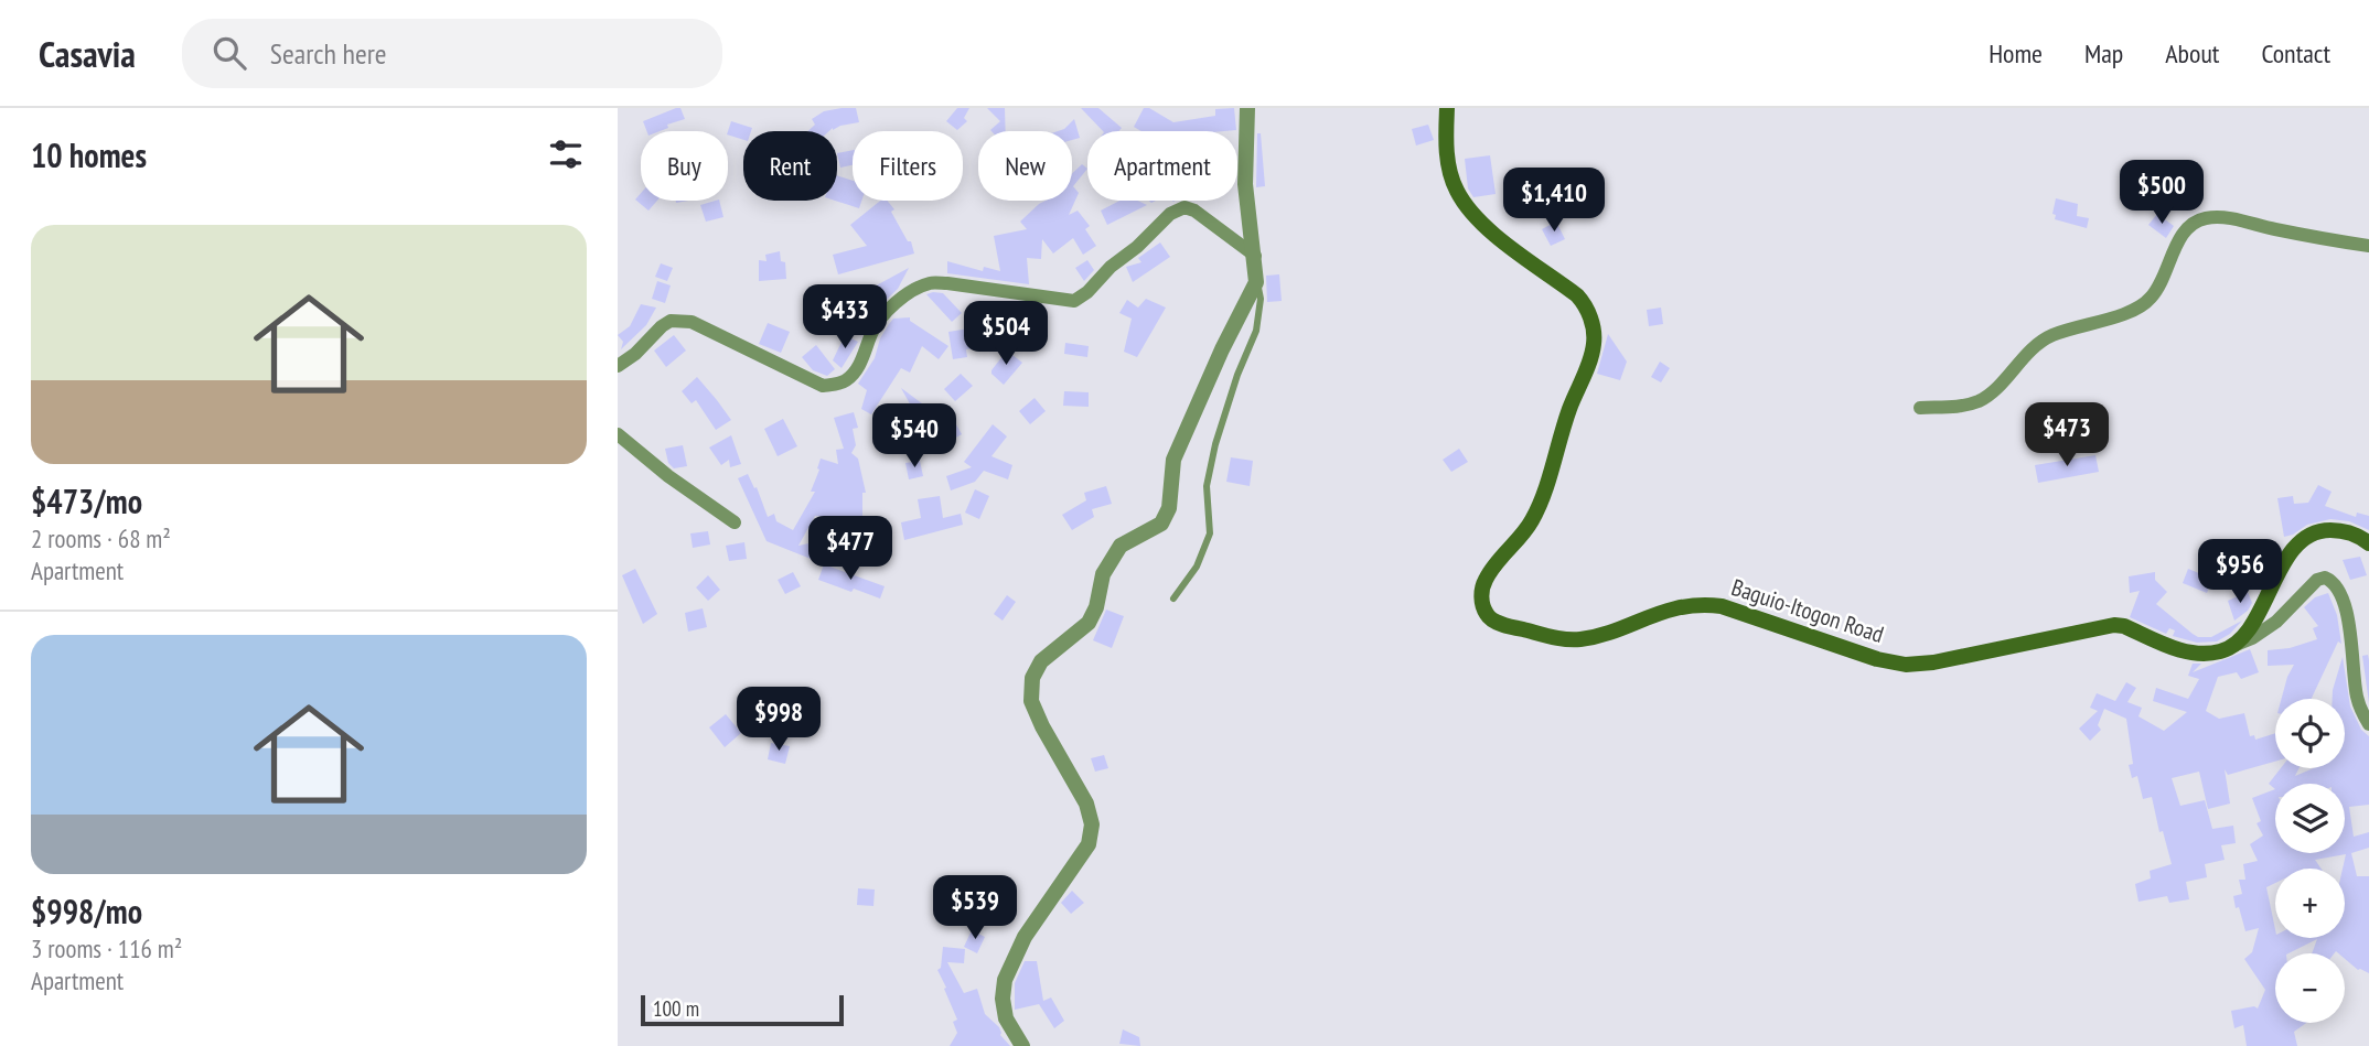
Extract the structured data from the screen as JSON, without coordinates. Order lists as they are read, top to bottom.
{
  "streets": {
    "main road": ["Baguio-Itogon Road"]
  },
  "scale_bar": "100 m",
  "page": {
    "header": "Casavia",
    "search": "Search here",
    "nav": [
      "Home",
      "Map",
      "About",
      "Contact"
    ],
    "heading": "10 homes",
    "chip": [
      "Buy",
      "Rent",
      "Filters",
      "New",
      "Apartment"
    ],
    "price": [
      "$500",
      "$1,410",
      "$433",
      "$504",
      "$473",
      "$540",
      "$477",
      "$956",
      "$998",
      "$539"
    ],
    "list": [
      {
        "name": "$473/mo",
        "note": "2 rooms · 68 m² · Apartment"
      },
      {
        "name": "$998/mo",
        "note": "3 rooms · 116 m² · Apartment"
      }
    ],
    "map_buttons": ["+", "−"],
    "scale": "100 m"
  }
}
